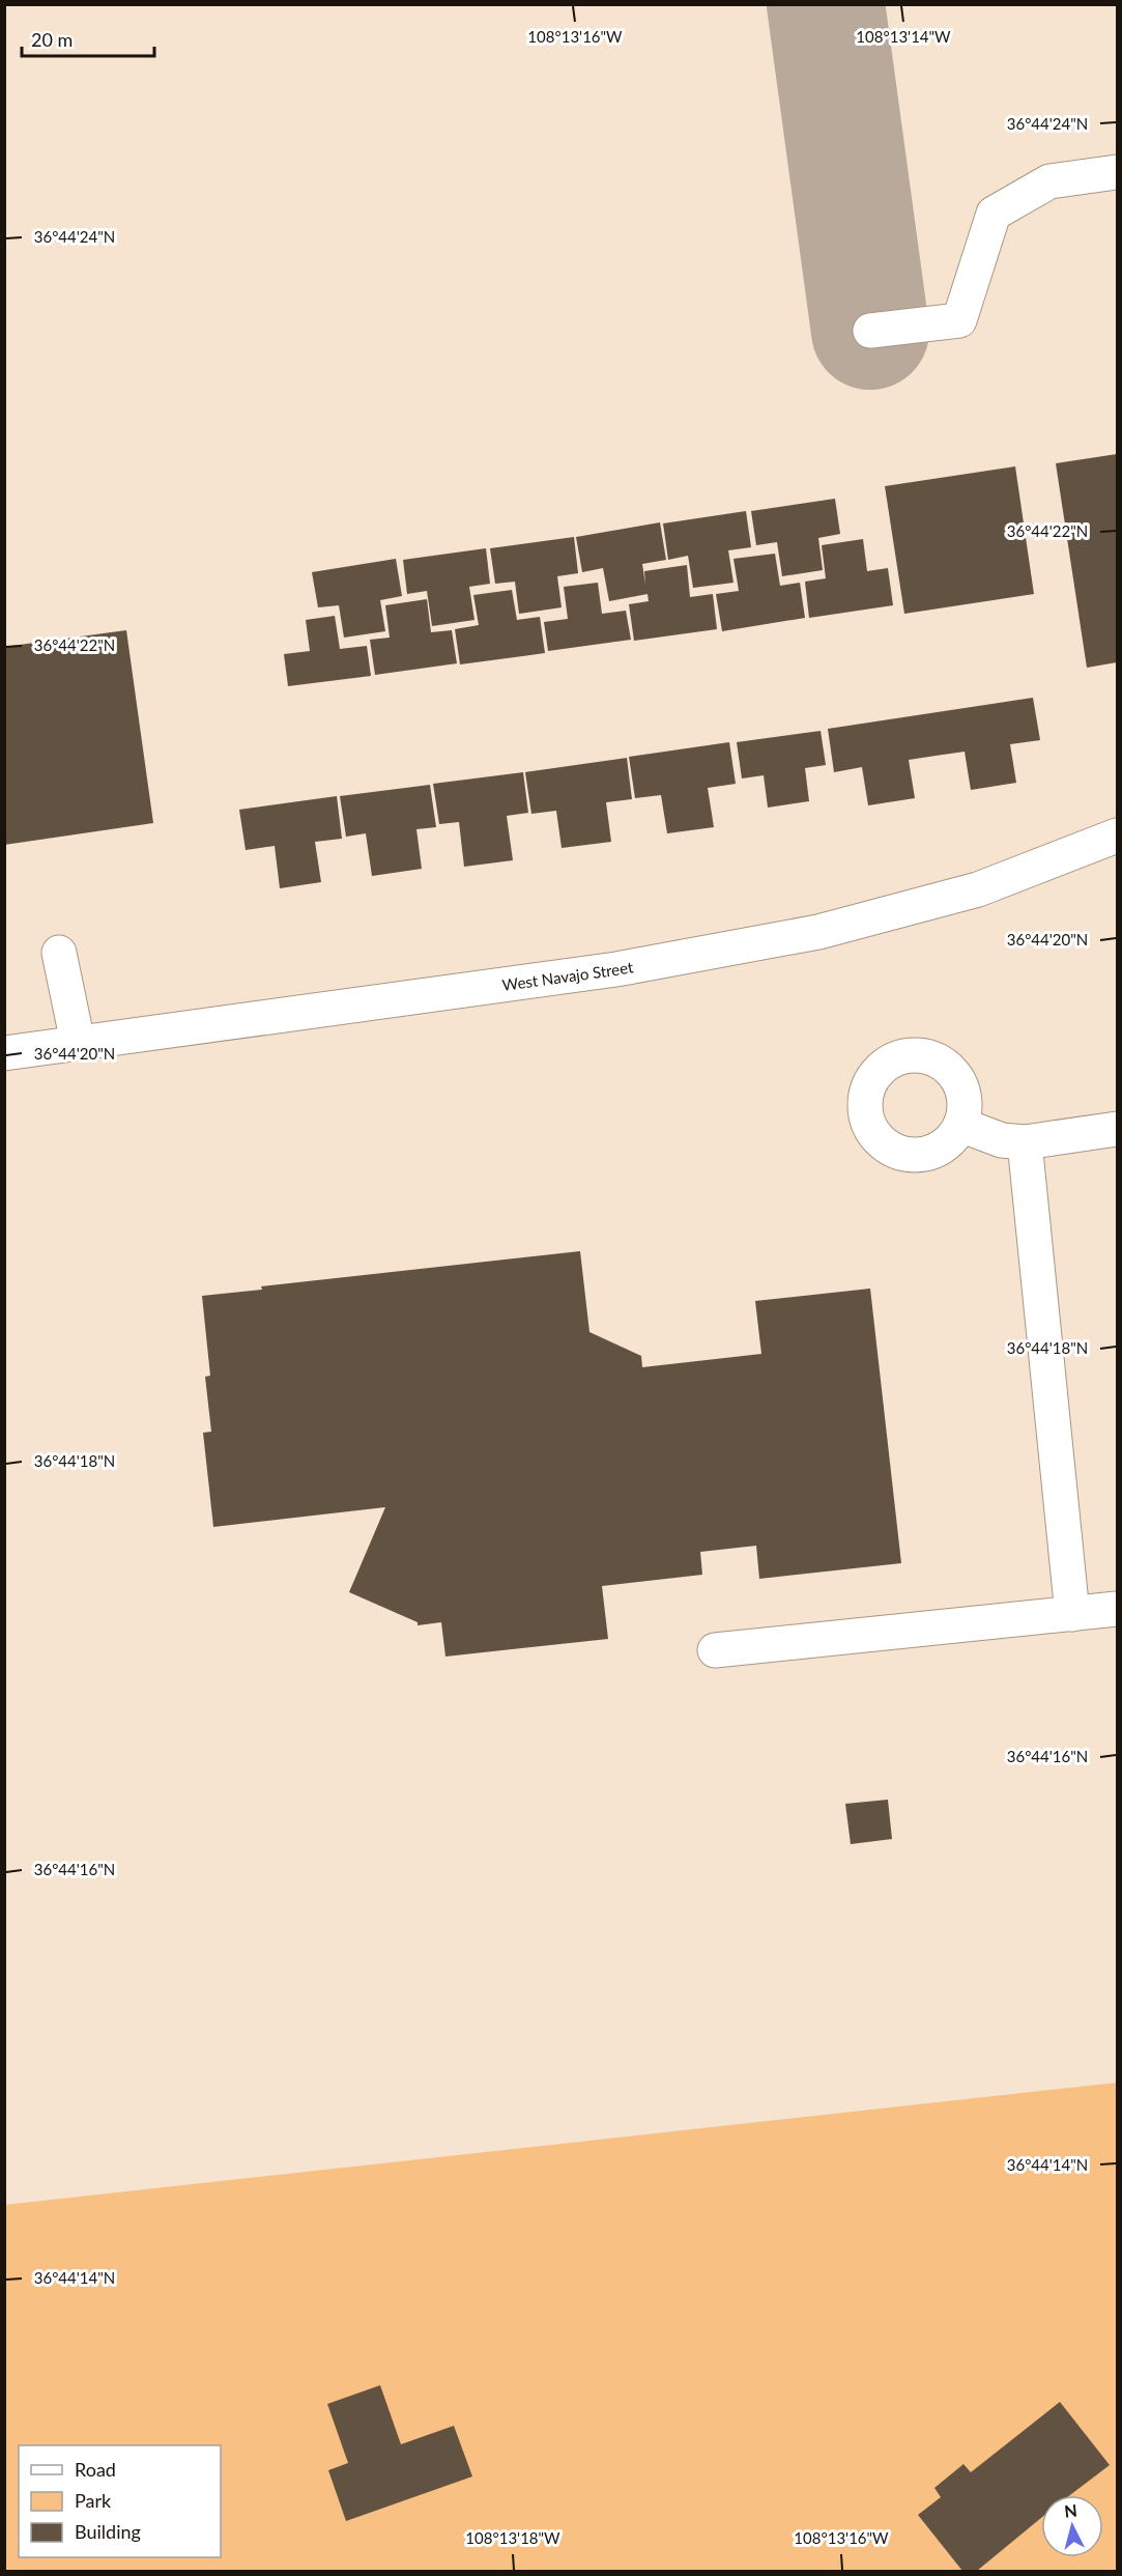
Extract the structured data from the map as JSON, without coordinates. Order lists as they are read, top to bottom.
{
  "streets": {
    "street": ["West Navajo Street"]
  },
  "legend": ["Road", "Park", "Building"],
  "scale_bar": "20 m",
  "north": "top",
  "coordinates": [
    "108°13'16\"W",
    "108°13'14\"W",
    "36°44'24\"N",
    "36°44'22\"N",
    "36°44'20\"N",
    "36°44'18\"N",
    "36°44'16\"N",
    "36°44'14\"N",
    "108°13'18\"W"
  ]
}
